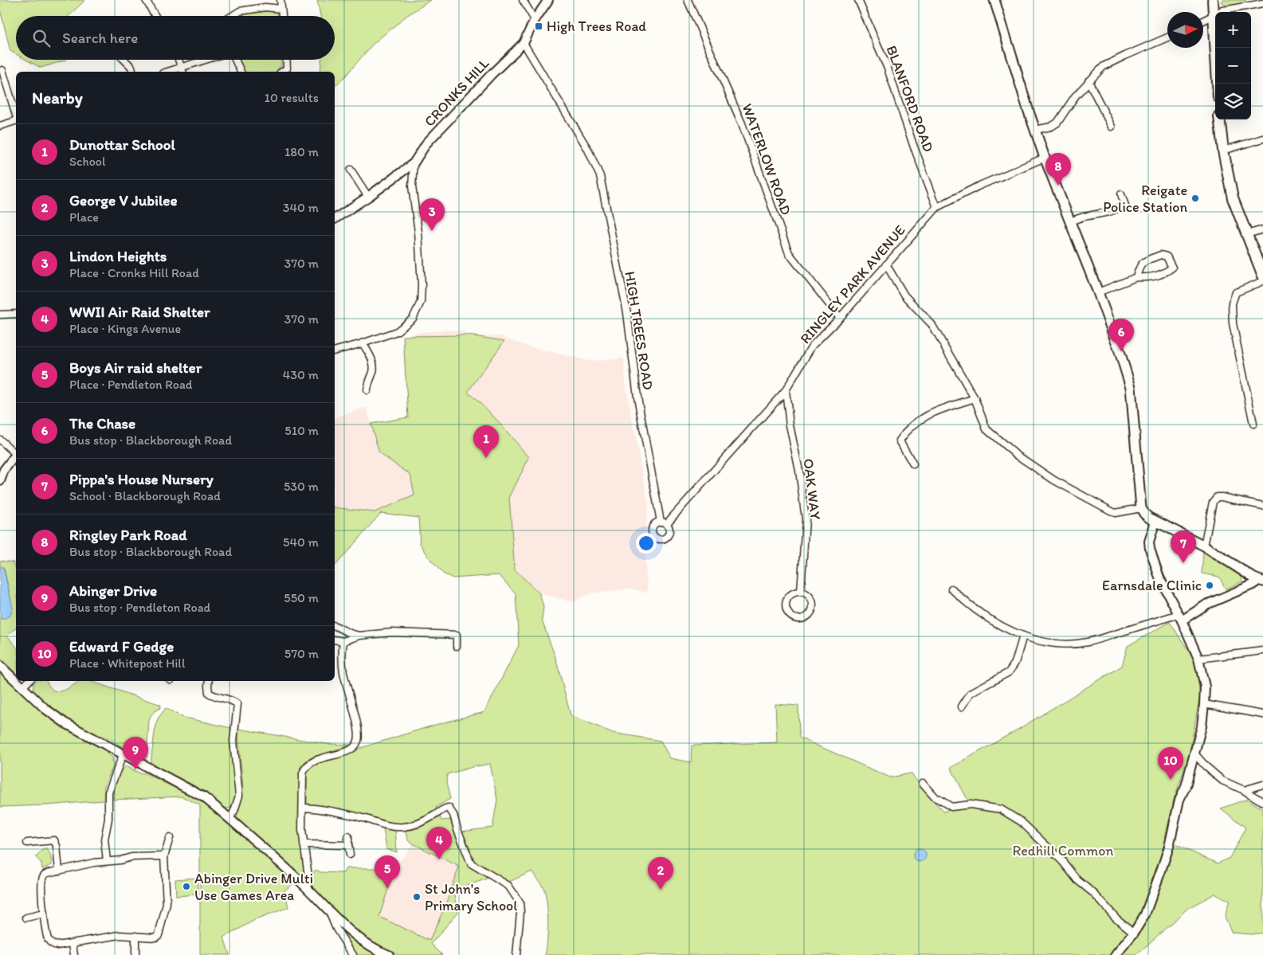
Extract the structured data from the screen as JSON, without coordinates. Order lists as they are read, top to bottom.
{
  "streets": {
    "street": [
      "CRONKS HILL",
      "BLANFORD ROAD",
      "WATERLOW ROAD",
      "RINGLEY PARK AVENUE",
      "HIGH TREES ROAD",
      "OAK WAY"
    ]
  },
  "crossings": [
    ["CRONKS HILL", "HIGH TREES ROAD"],
    ["BLANFORD ROAD", "RINGLEY PARK AVENUE"],
    ["WATERLOW ROAD", "RINGLEY PARK AVENUE"],
    ["RINGLEY PARK AVENUE", "HIGH TREES ROAD"],
    ["RINGLEY PARK AVENUE", "OAK WAY"]
  ],
  "parks": ["Redhill Common"],
  "places": {
    "transit": ["High Trees Road"],
    "other": [
      "Reigate Police Station",
      "Earnsdale Clinic",
      "Abinger Drive Multi Use Games Area",
      "St John's Primary School"
    ]
  },
  "north": "right",
  "page": {
    "map_buttons": ["+", "−"],
    "search": "Search here",
    "heading": ["Nearby", "10 results"],
    "list": [
      {
        "mark": "1",
        "name": "Dunottar School",
        "note": "School",
        "value": "180 m"
      },
      {
        "mark": "2",
        "name": "George V Jubilee",
        "note": "Place",
        "value": "340 m"
      },
      {
        "mark": "3",
        "name": "Lindon Heights",
        "note": "Place · Cronks Hill Road",
        "value": "370 m"
      },
      {
        "mark": "4",
        "name": "WWII Air Raid Shelter",
        "note": "Place · Kings Avenue",
        "value": "370 m"
      },
      {
        "mark": "5",
        "name": "Boys Air raid shelter",
        "note": "Place · Pendleton Road",
        "value": "430 m"
      },
      {
        "mark": "6",
        "name": "The Chase",
        "note": "Bus stop · Blackborough Road",
        "value": "510 m"
      },
      {
        "mark": "7",
        "name": "Pippa's House Nursery",
        "note": "School · Blackborough Road",
        "value": "530 m"
      },
      {
        "mark": "8",
        "name": "Ringley Park Road",
        "note": "Bus stop · Blackborough Road",
        "value": "540 m"
      },
      {
        "mark": "9",
        "name": "Abinger Drive",
        "note": "Bus stop · Pendleton Road",
        "value": "550 m"
      },
      {
        "mark": "10",
        "name": "Edward F Gedge",
        "note": "Place · Whitepost Hill",
        "value": "570 m"
      }
    ],
    "pins": [
      "8",
      "3",
      "6",
      "1",
      "7",
      "9",
      "10",
      "4",
      "5",
      "2"
    ]
  }
}
